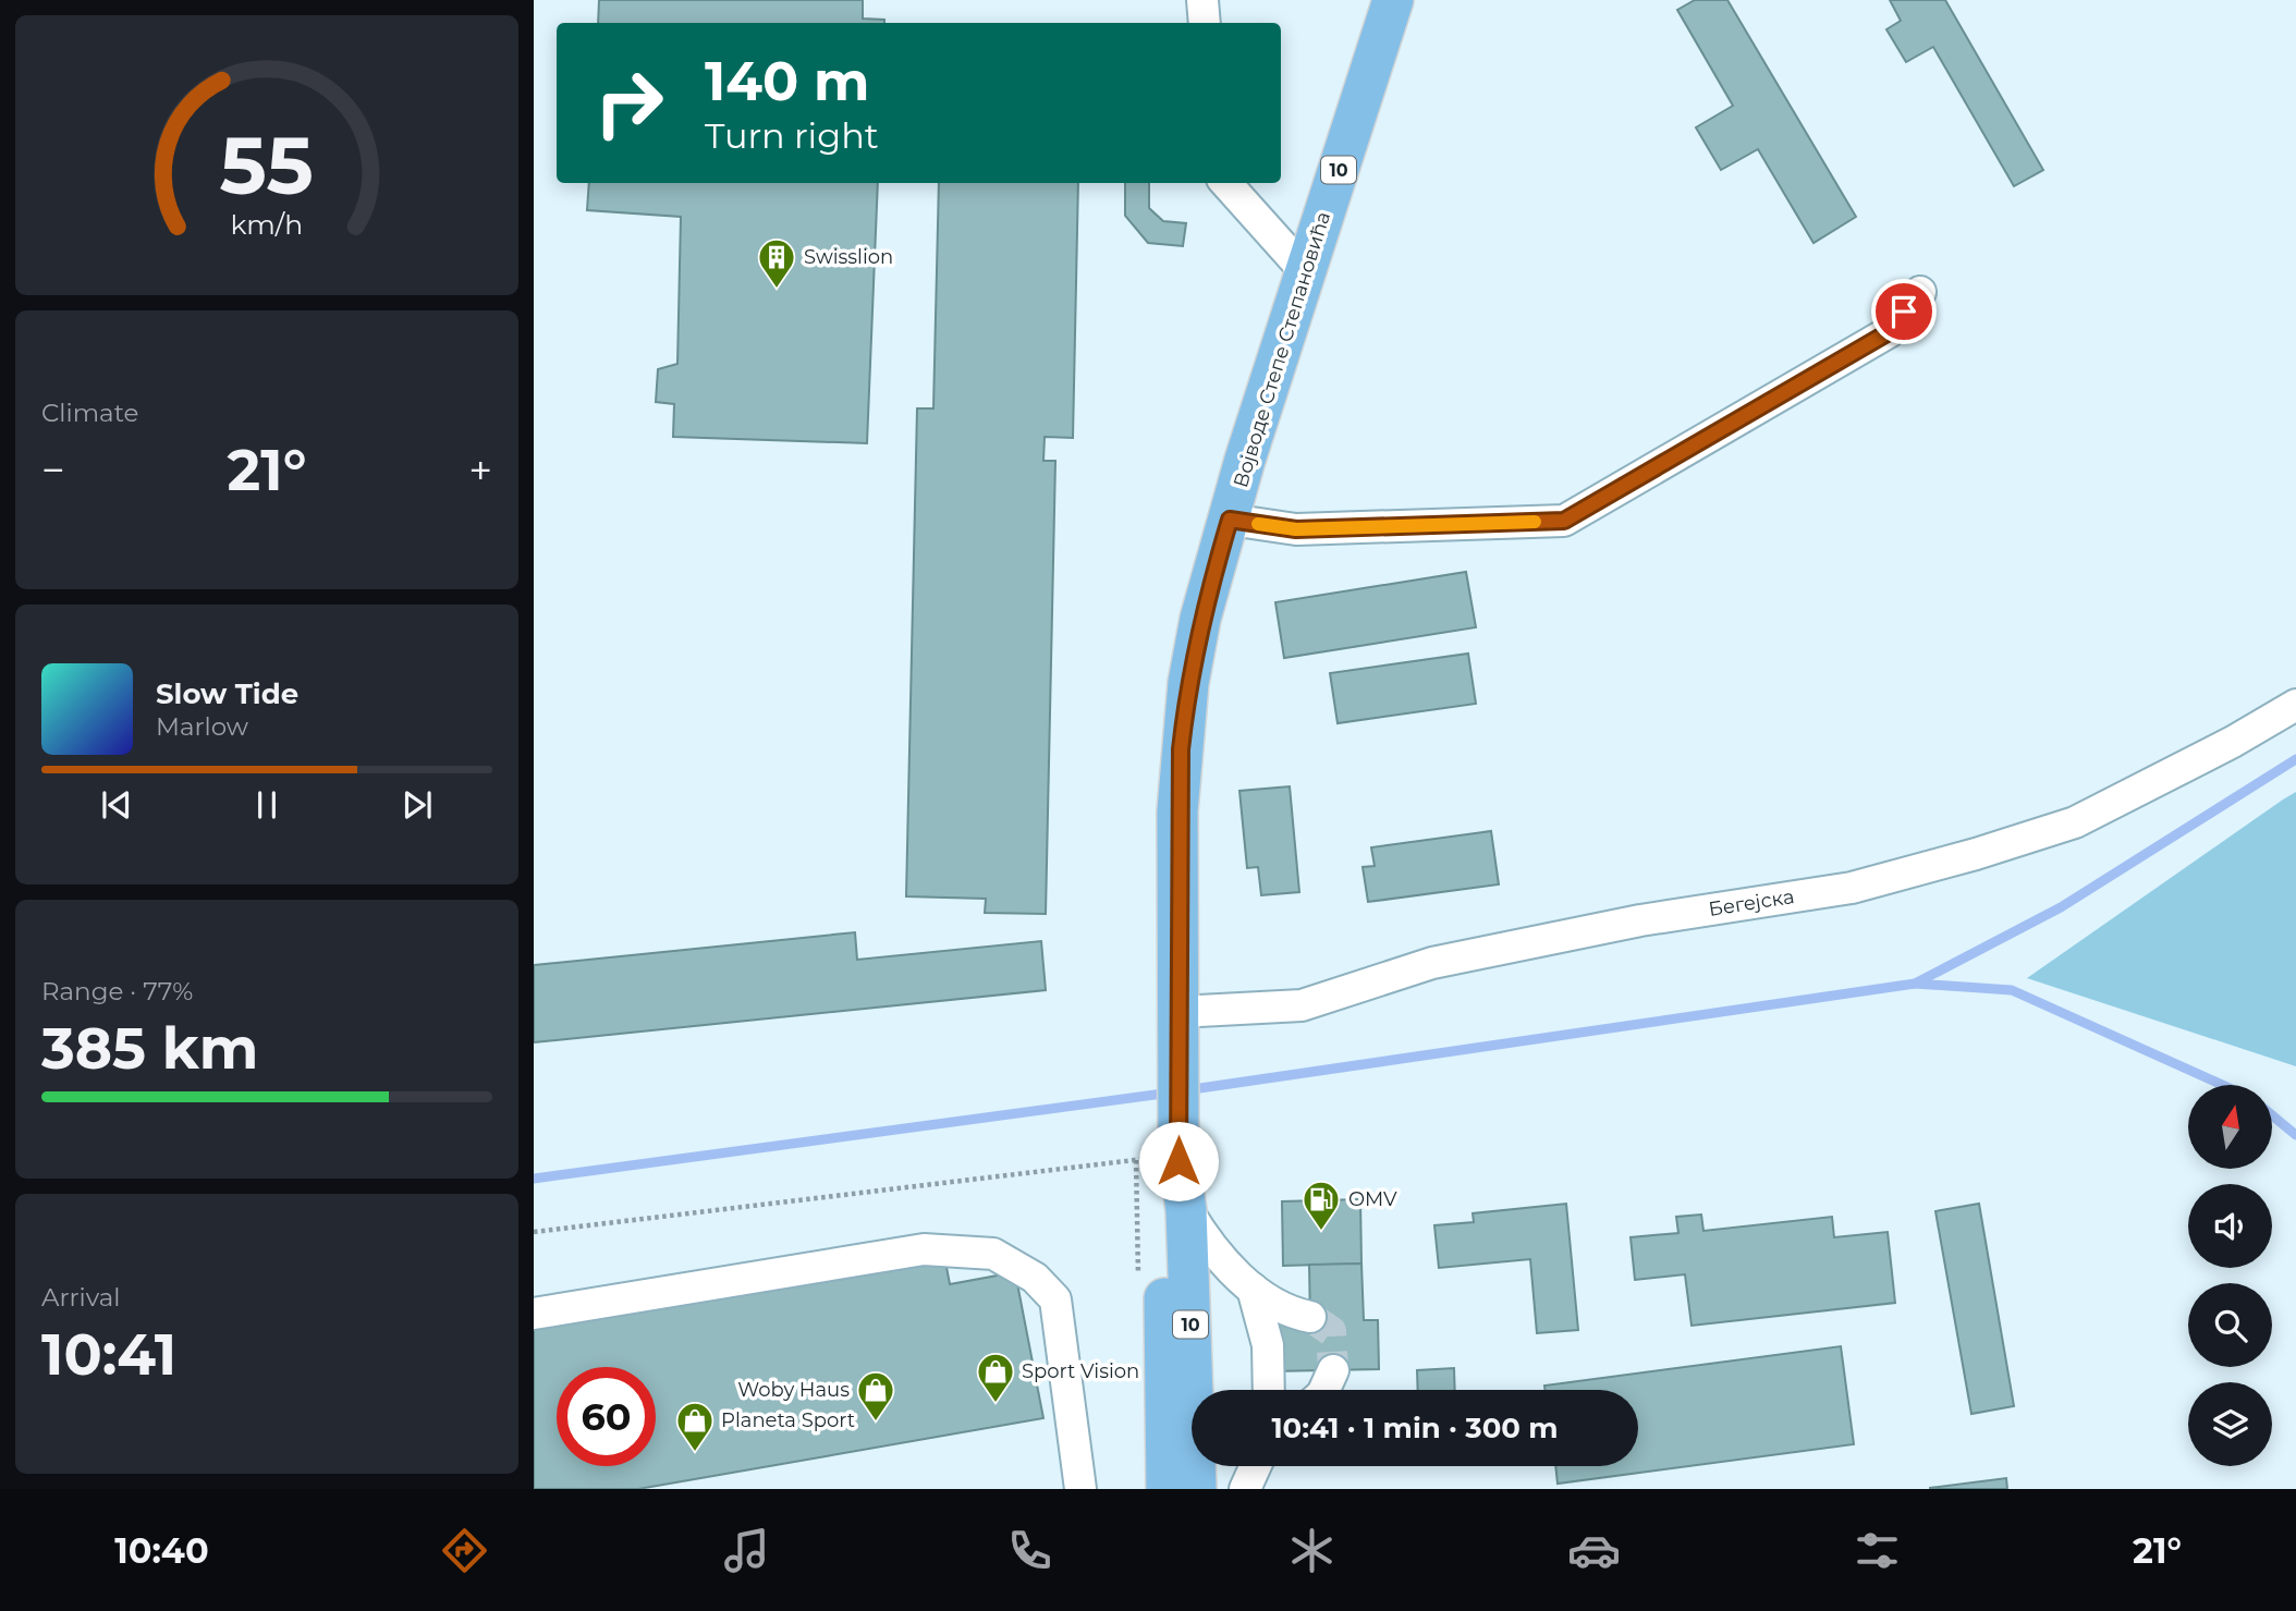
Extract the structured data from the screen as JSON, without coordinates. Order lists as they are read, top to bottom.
{
  "streets": {
    "main road": ["10", "Војводе Степе Степановића"],
    "lane": ["Бегејска"]
  },
  "crossings": [
    ["Војводе Степе Степановића", "Бегејска"]
  ],
  "places": {
    "building": ["Swisslion"],
    "fuel station": ["OMV"],
    "shop": ["Sport Vision", "Woby Haus", "Planeta Sport"]
  },
  "north": "top",
  "page": {
    "turn": ["140 m", "Turn right"],
    "tile": [
      "Climate",
      ["Range · 77%", "385 km"],
      ["Arrival", "10:41"]
    ],
    "heat": ["−", "21°", "+"],
    "song": ["Slow Tide", "Marlow"],
    "limit": "60",
    "trip": "10:41 · 1 min · 300 m",
    "tabs": ["10:40", "21°"],
    "gauge": ["55", "km/h"]
  }
}
